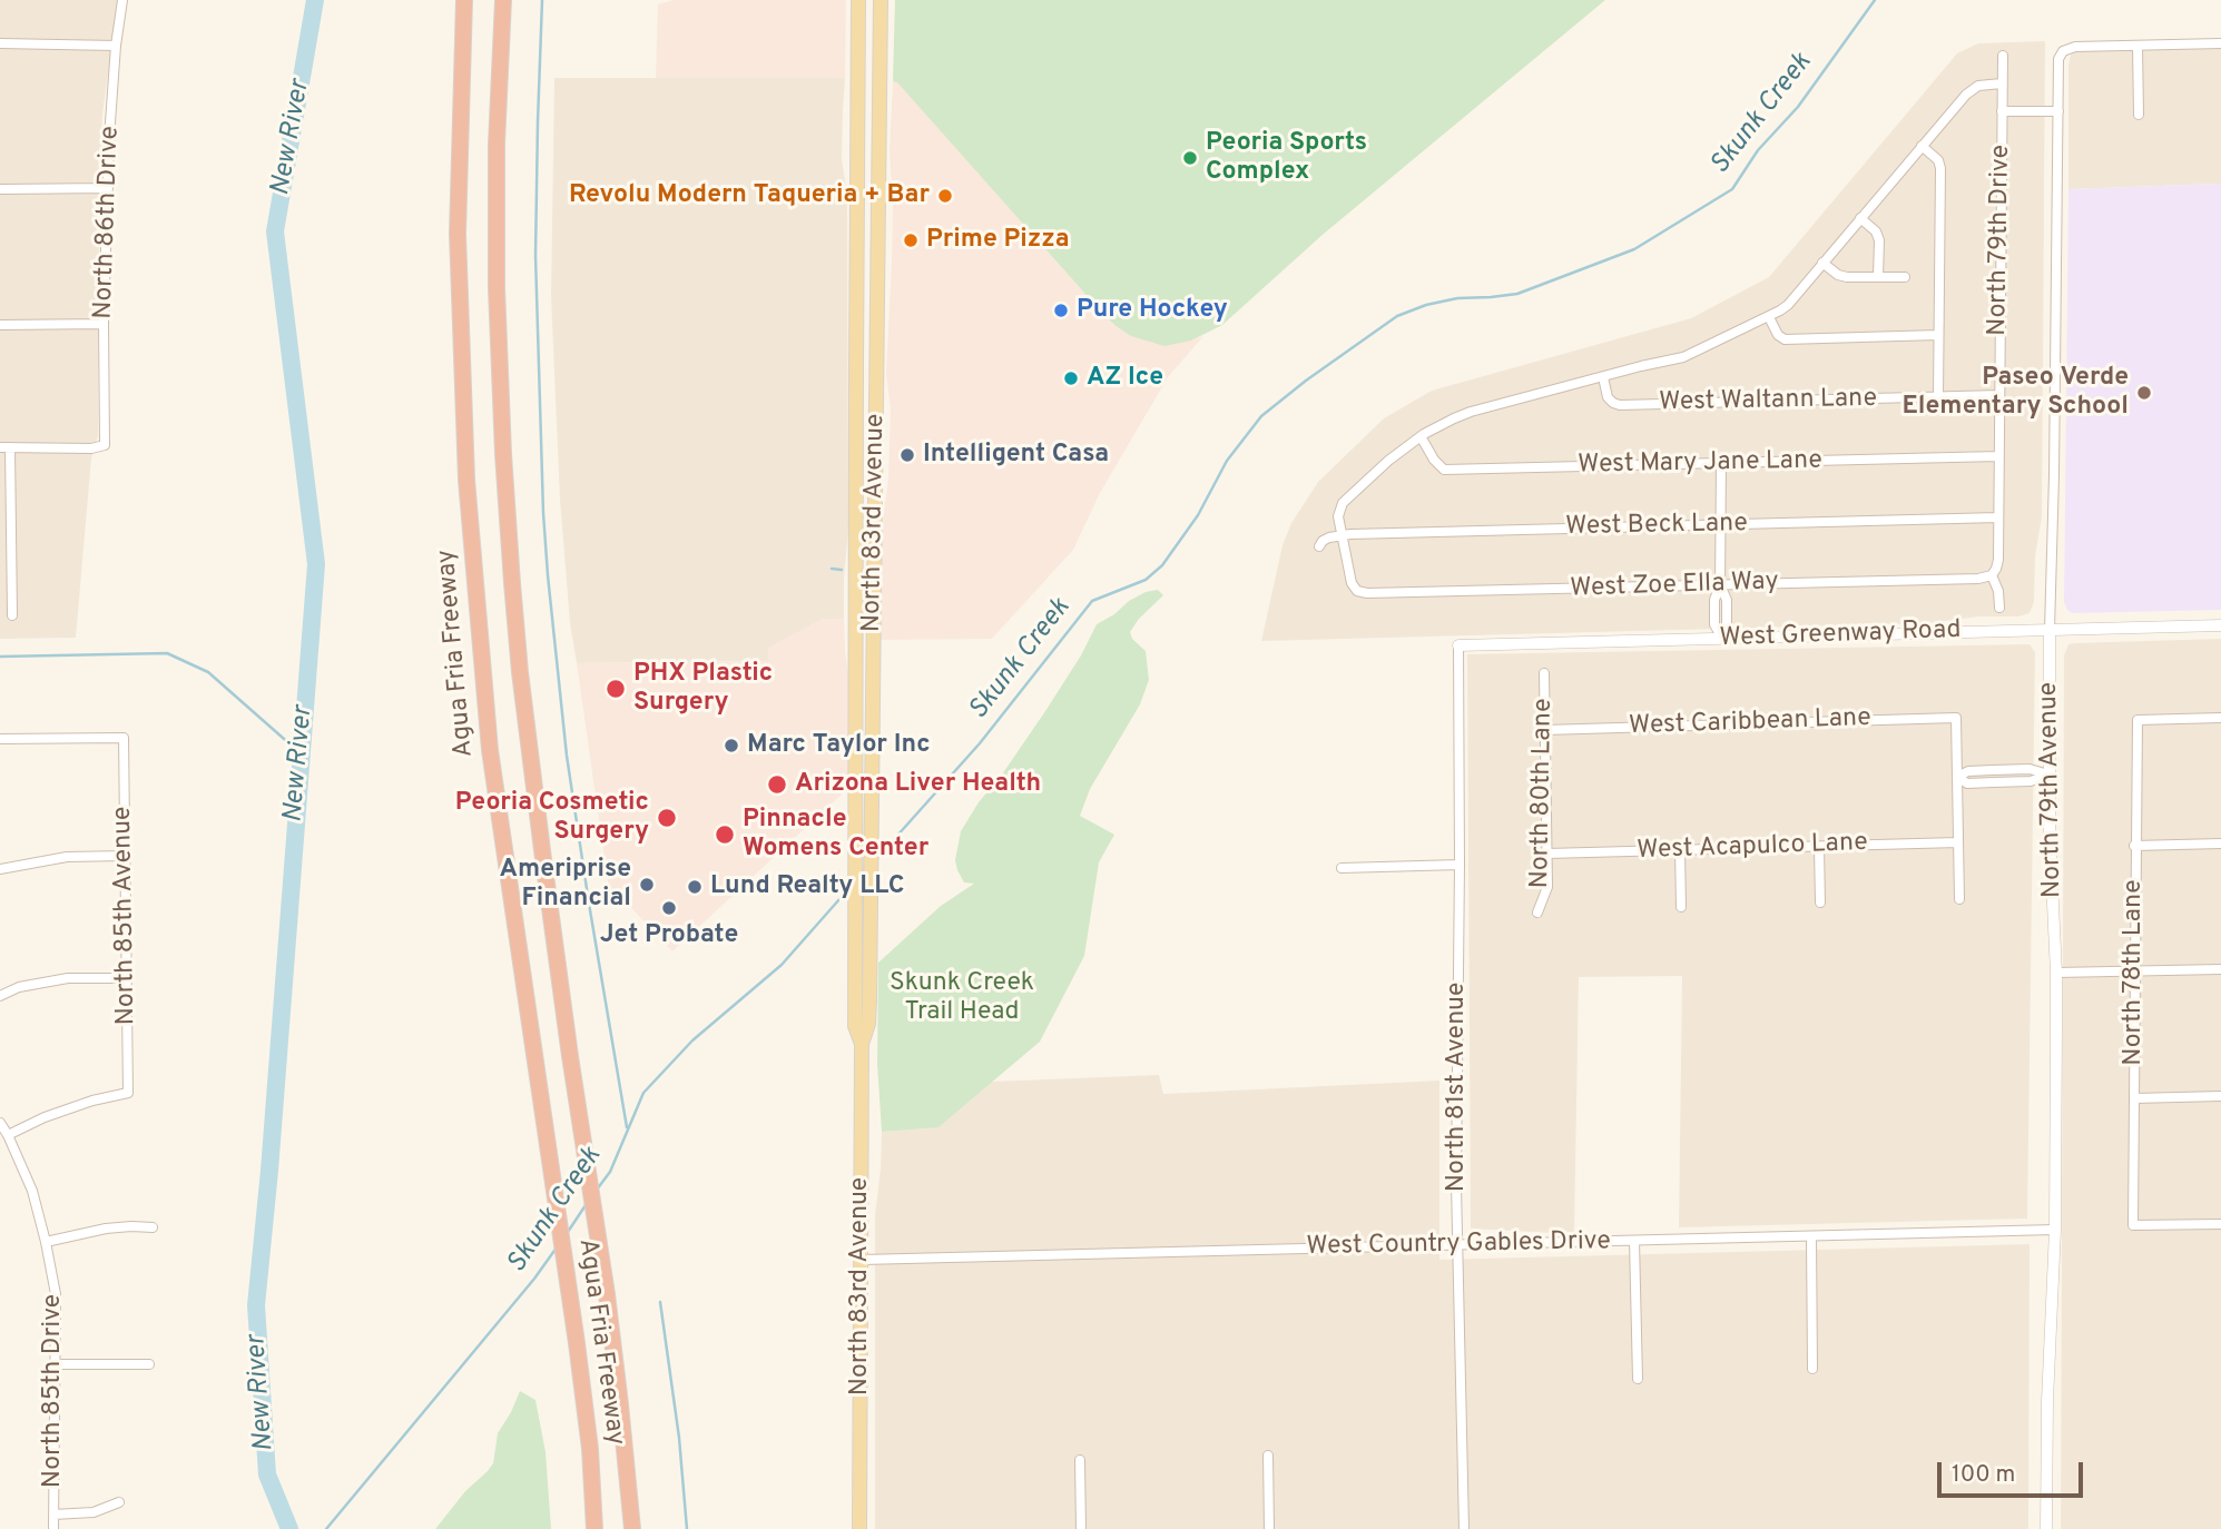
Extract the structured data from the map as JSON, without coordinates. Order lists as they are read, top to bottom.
{
  "streets": {
    "highway": ["Agua Fria Freeway"],
    "main road": ["North 83rd Avenue"],
    "street": [
      "North 86th Drive",
      "North 79th Drive",
      "West Waltann Lane",
      "West Mary Jane Lane",
      "West Beck Lane",
      "West Zoe Ella Way",
      "West Greenway Road",
      "West Caribbean Lane",
      "North 79th Avenue",
      "North 80th Lane",
      "West Acapulco Lane",
      "North 85th Avenue",
      "North 78th Lane",
      "North 81st Avenue",
      "West Country Gables Drive",
      "North 85th Drive"
    ]
  },
  "crossings": [
    ["North 79th Drive", "West Waltann Lane"],
    ["North 79th Drive", "West Mary Jane Lane"],
    ["North 79th Drive", "West Beck Lane"],
    ["North 79th Drive", "West Zoe Ella Way"],
    ["North 83rd Avenue", "West Country Gables Drive"],
    ["West Beck Lane", "West Zoe Ella Way"],
    ["West Greenway Road", "North 79th Avenue"],
    ["West Greenway Road", "North 81st Avenue"],
    ["West Caribbean Lane", "North 80th Lane"],
    ["North 79th Avenue", "West Country Gables Drive"],
    ["North 80th Lane", "West Acapulco Lane"],
    ["North 85th Avenue", "North 85th Drive"],
    ["North 81st Avenue", "West Country Gables Drive"]
  ],
  "water": ["Skunk Creek", "New River"],
  "parks": ["Skunk Creek Trail Head"],
  "places": [
    "Peoria Sports Complex",
    "Revolu Modern Taqueria + Bar",
    "Prime Pizza",
    "Pure Hockey",
    "AZ Ice",
    "Paseo Verde Elementary School",
    "Intelligent Casa",
    "PHX Plastic Surgery",
    "Marc Taylor Inc",
    "Arizona Liver Health",
    "Peoria Cosmetic Surgery",
    "Pinnacle Womens Center",
    "Ameriprise Financial",
    "Lund Realty LLC",
    "Jet Probate"
  ],
  "scale_bar": "100 m"
}
